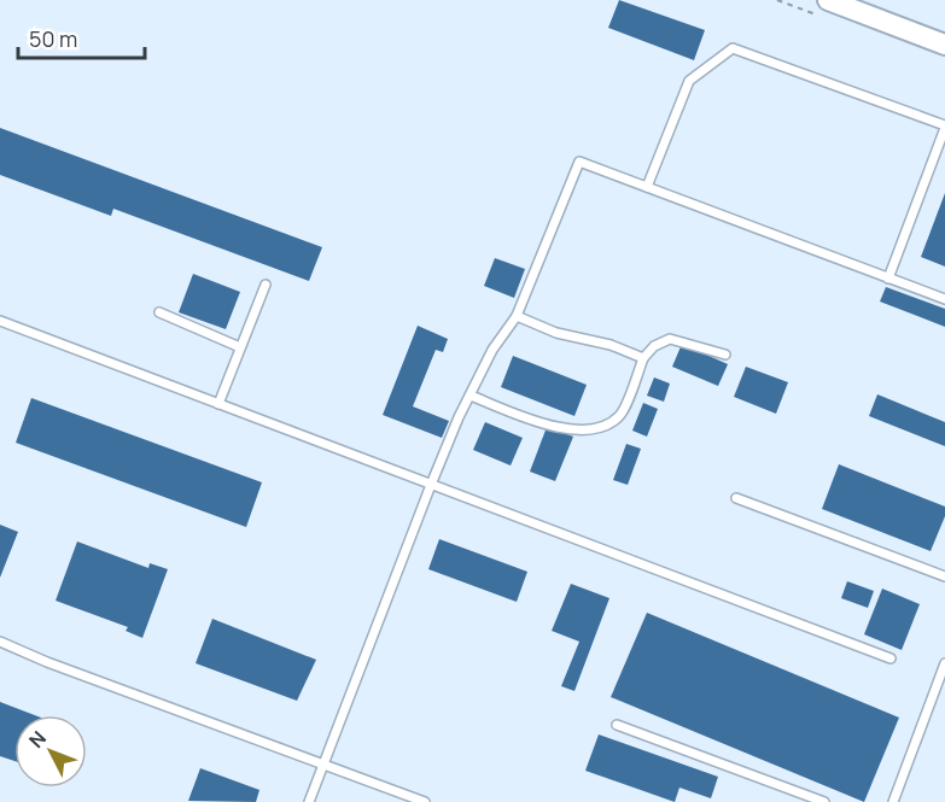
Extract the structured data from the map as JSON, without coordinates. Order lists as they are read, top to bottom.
{
  "scale_bar": "50 m",
  "north": "top left"
}
